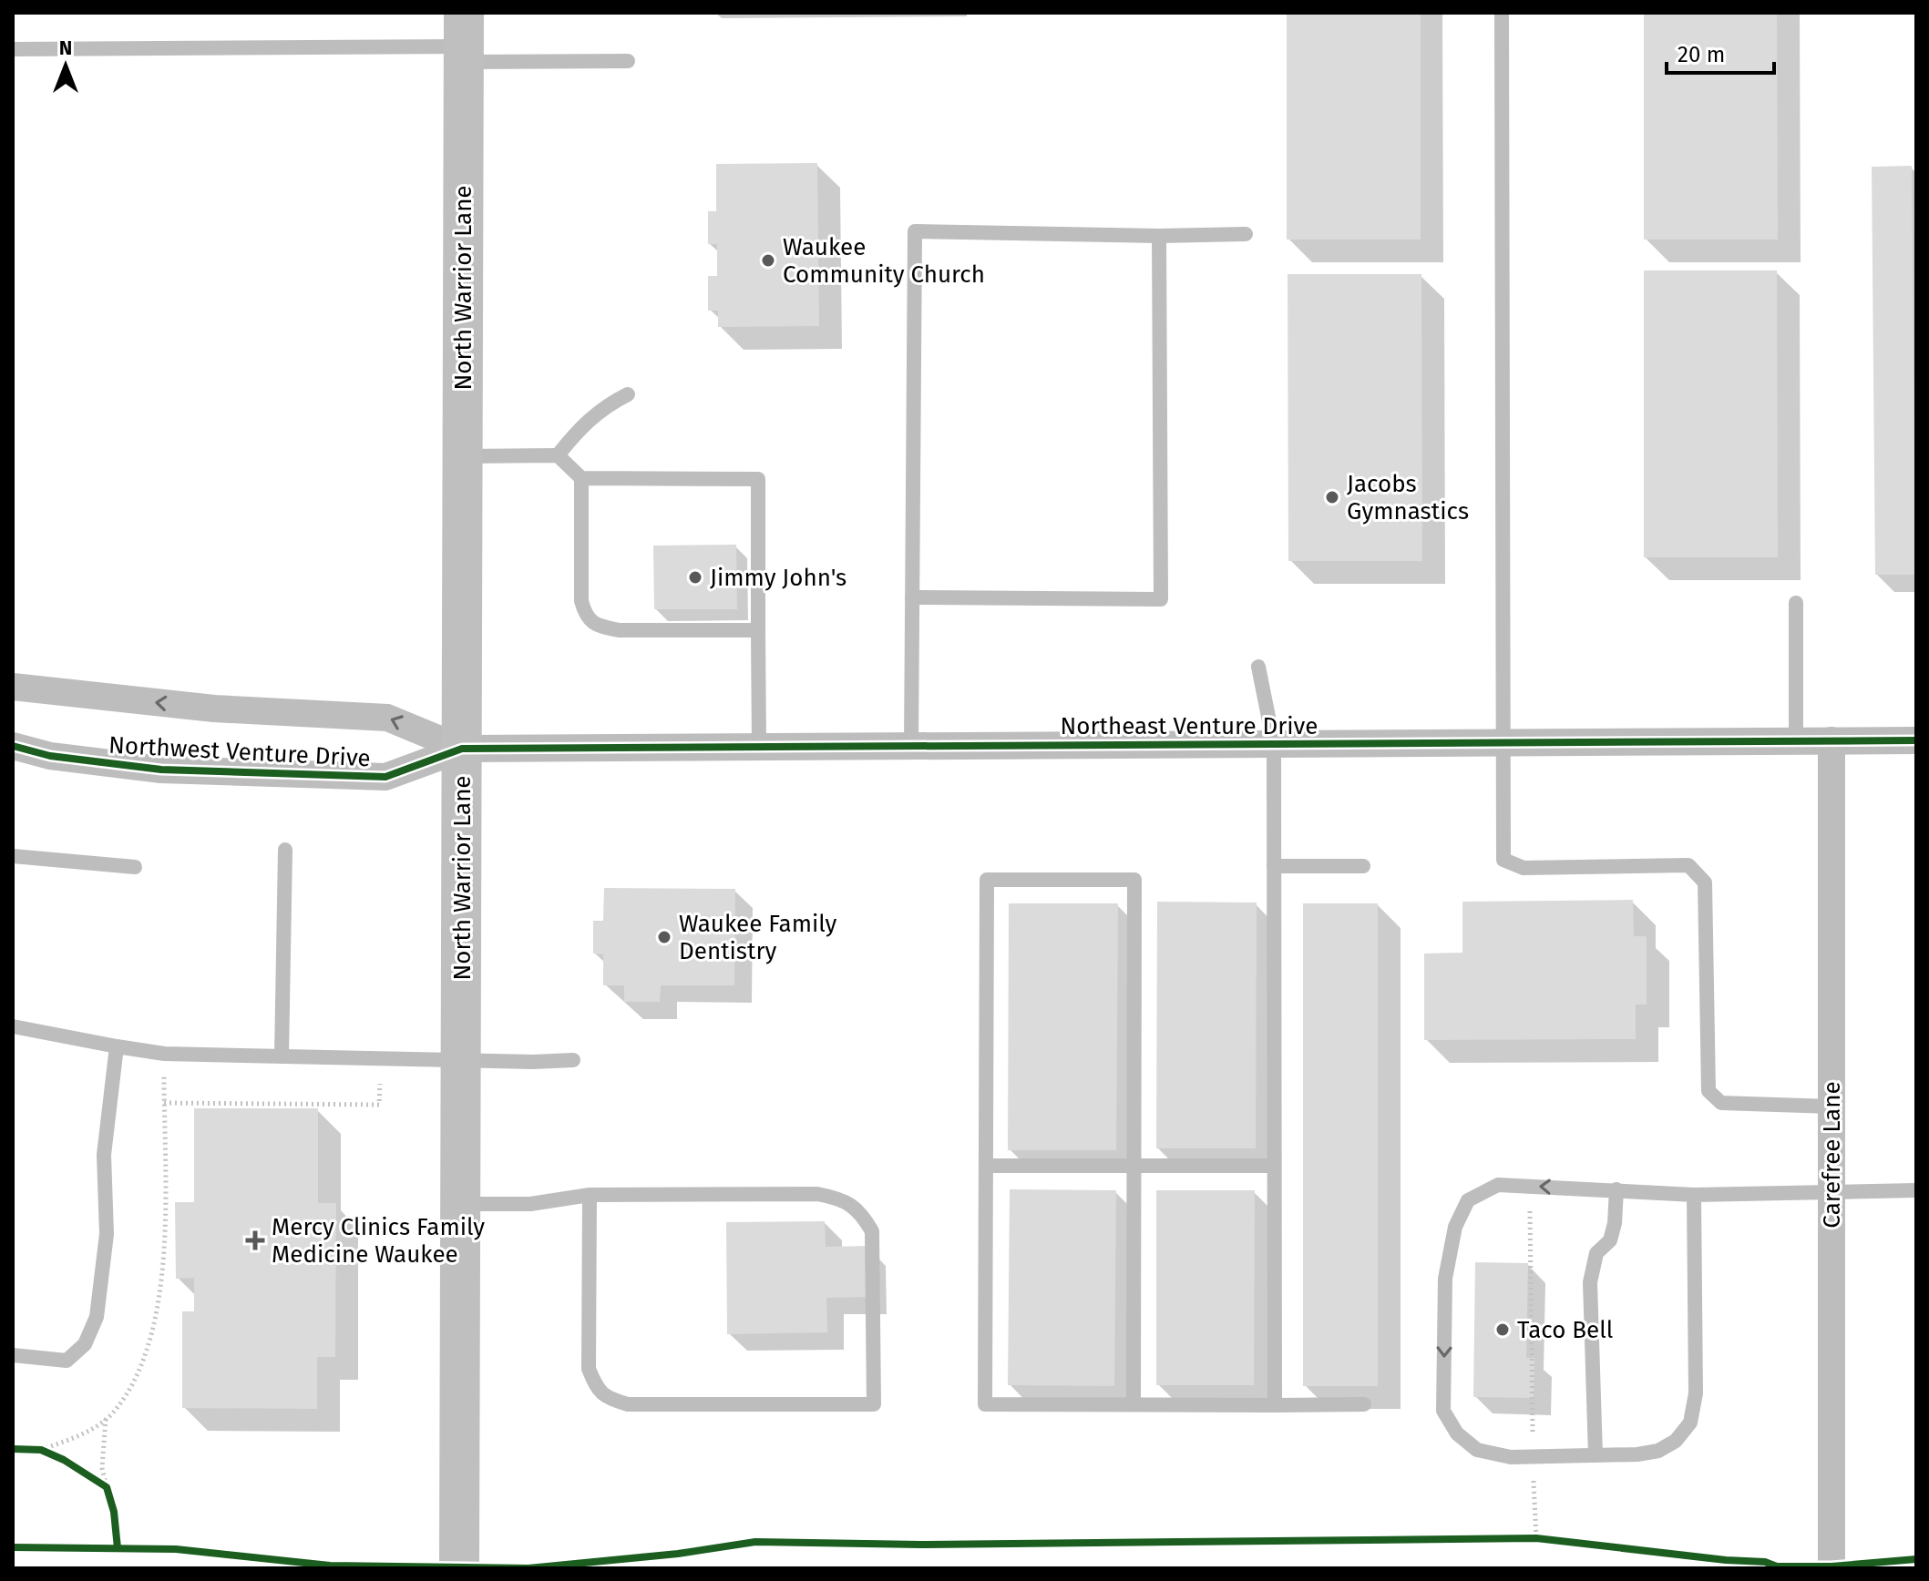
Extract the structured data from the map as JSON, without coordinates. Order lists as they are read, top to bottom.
{
  "streets": {
    "street": [
      "North Warrior Lane",
      "Northeast Venture Drive",
      "Northwest Venture Drive",
      "Carefree Lane"
    ]
  },
  "crossings": [
    ["North Warrior Lane", "Northeast Venture Drive"],
    ["North Warrior Lane", "Northwest Venture Drive"],
    ["Northeast Venture Drive", "Northwest Venture Drive"],
    ["Northeast Venture Drive", "Carefree Lane"]
  ],
  "places": {
    "other": [
      "Waukee Community Church",
      "Jacobs Gymnastics",
      "Jimmy John's",
      "Waukee Family Dentistry",
      "Taco Bell"
    ],
    "health": ["Mercy Clinics Family Medicine Waukee"]
  },
  "scale_bar": "20 m",
  "north": "top"
}
